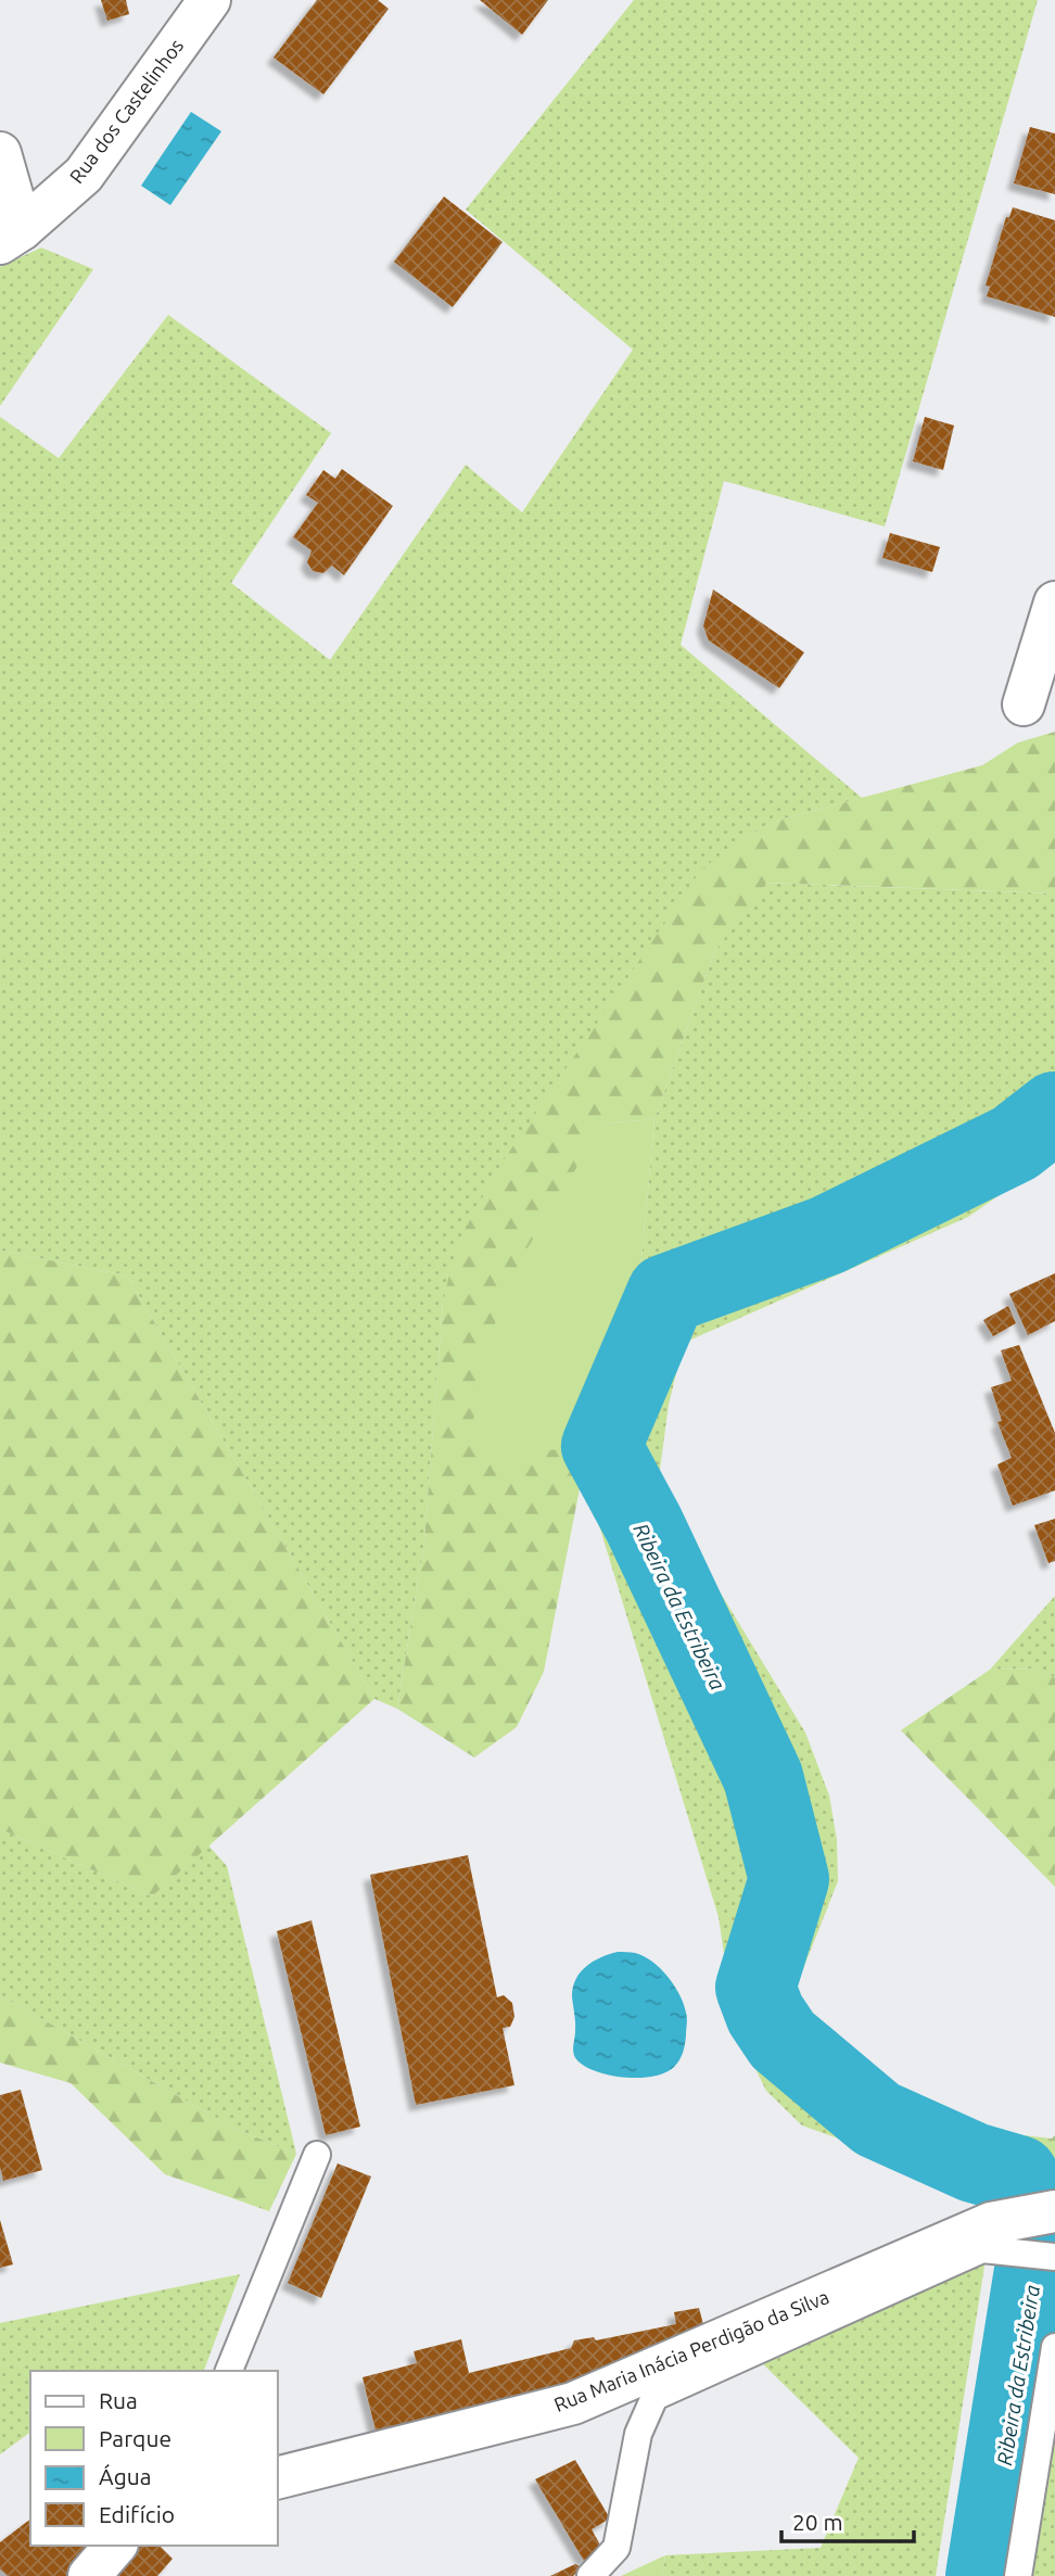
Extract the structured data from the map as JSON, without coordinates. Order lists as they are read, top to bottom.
{
  "streets": {
    "street": ["Rua dos Castelinhos", "Rua Maria Inácia Perdigão da Silva"]
  },
  "water": ["Ribeira da Estribeira"],
  "legend": [
    "Rua",
    "Parque",
    "Água",
    "Edifício"
  ],
  "scale_bar": "20 m"
}
